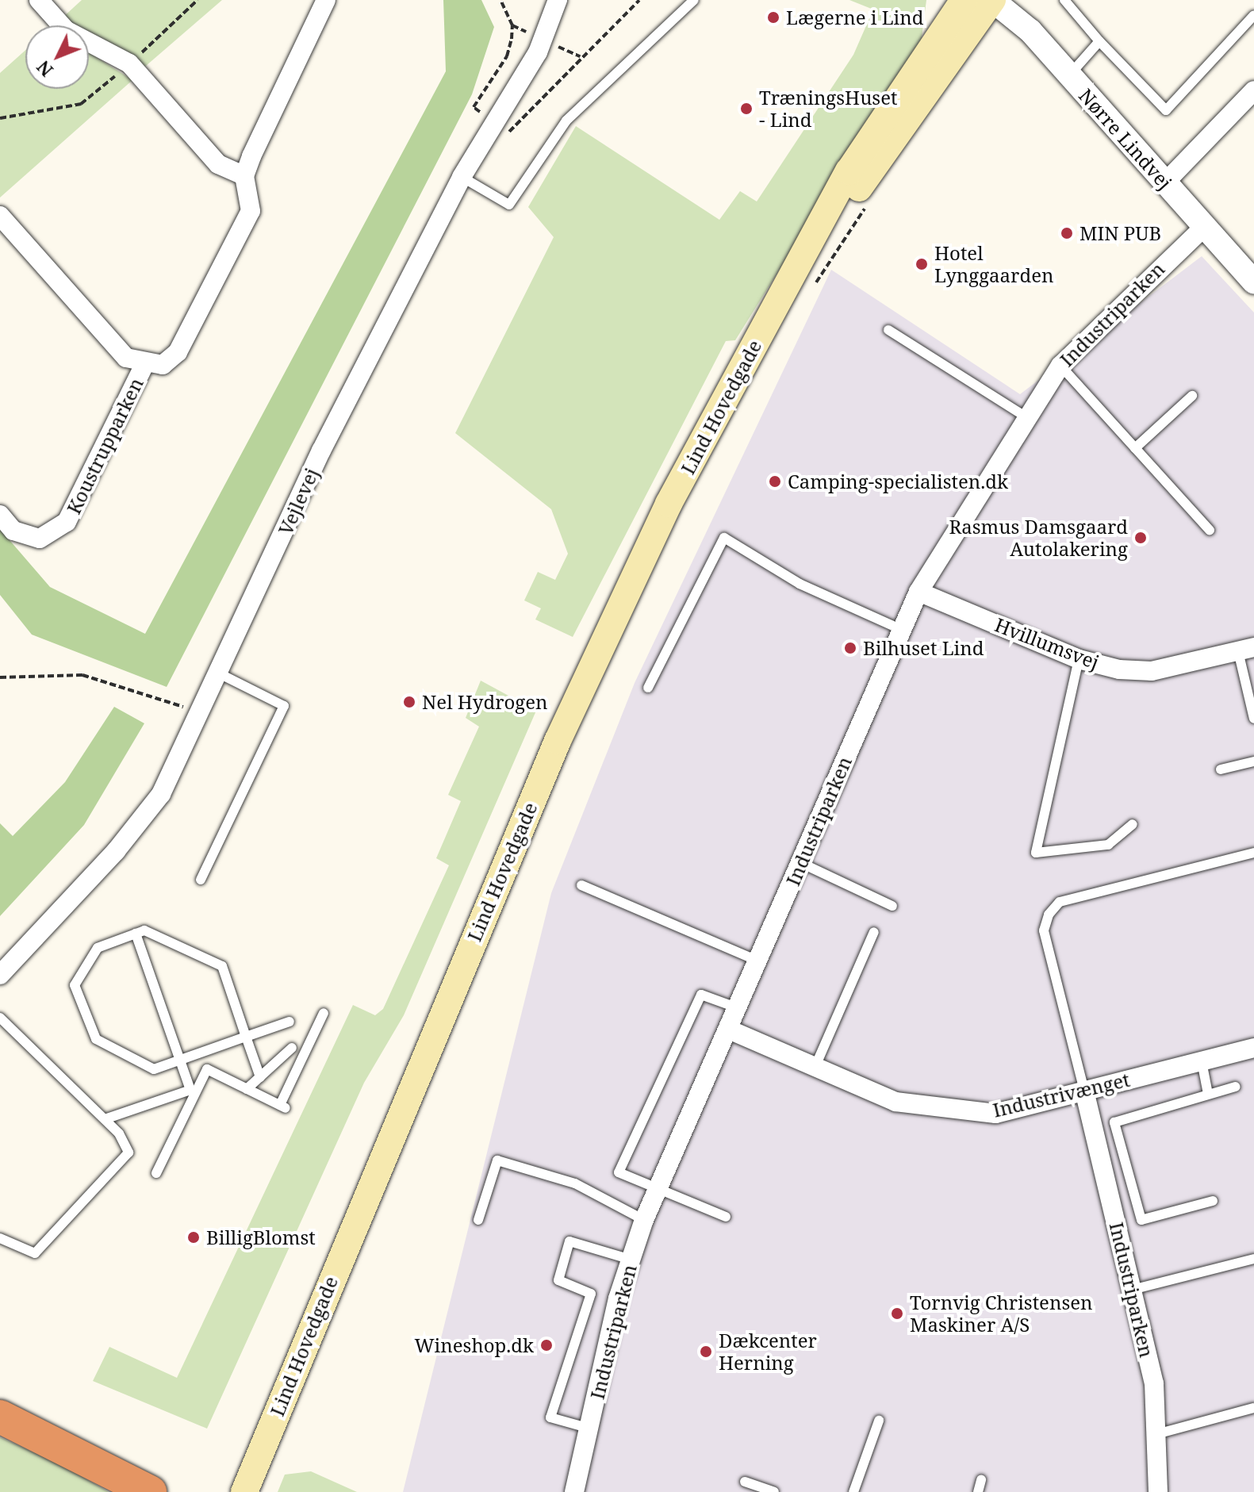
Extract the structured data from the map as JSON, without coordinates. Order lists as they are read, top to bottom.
{
  "streets": {
    "main road": ["Lind Hovedgade"],
    "street": [
      "Nørre Lindvej",
      "Industriparken",
      "Koustrupparken",
      "Vejlevej",
      "Hvillumsvej",
      "Industrivænget"
    ]
  },
  "crossings": [
    ["Nørre Lindvej", "Industriparken"],
    ["Nørre Lindvej", "Lind Hovedgade"],
    ["Industriparken", "Hvillumsvej"],
    ["Industriparken", "Industrivænget"]
  ],
  "places": [
    "Lægerne i Lind",
    "TræningsHuset - Lind",
    "MIN PUB",
    "Hotel Lynggaarden",
    "Camping-specialisten.dk",
    "Rasmus Damsgaard Autolakering",
    "Bilhuset Lind",
    "Nel Hydrogen",
    "BilligBlomst",
    "Tornvig Christensen Maskiner A/S",
    "Wineshop.dk",
    "Dækcenter Herning"
  ],
  "north": "bottom left"
}
